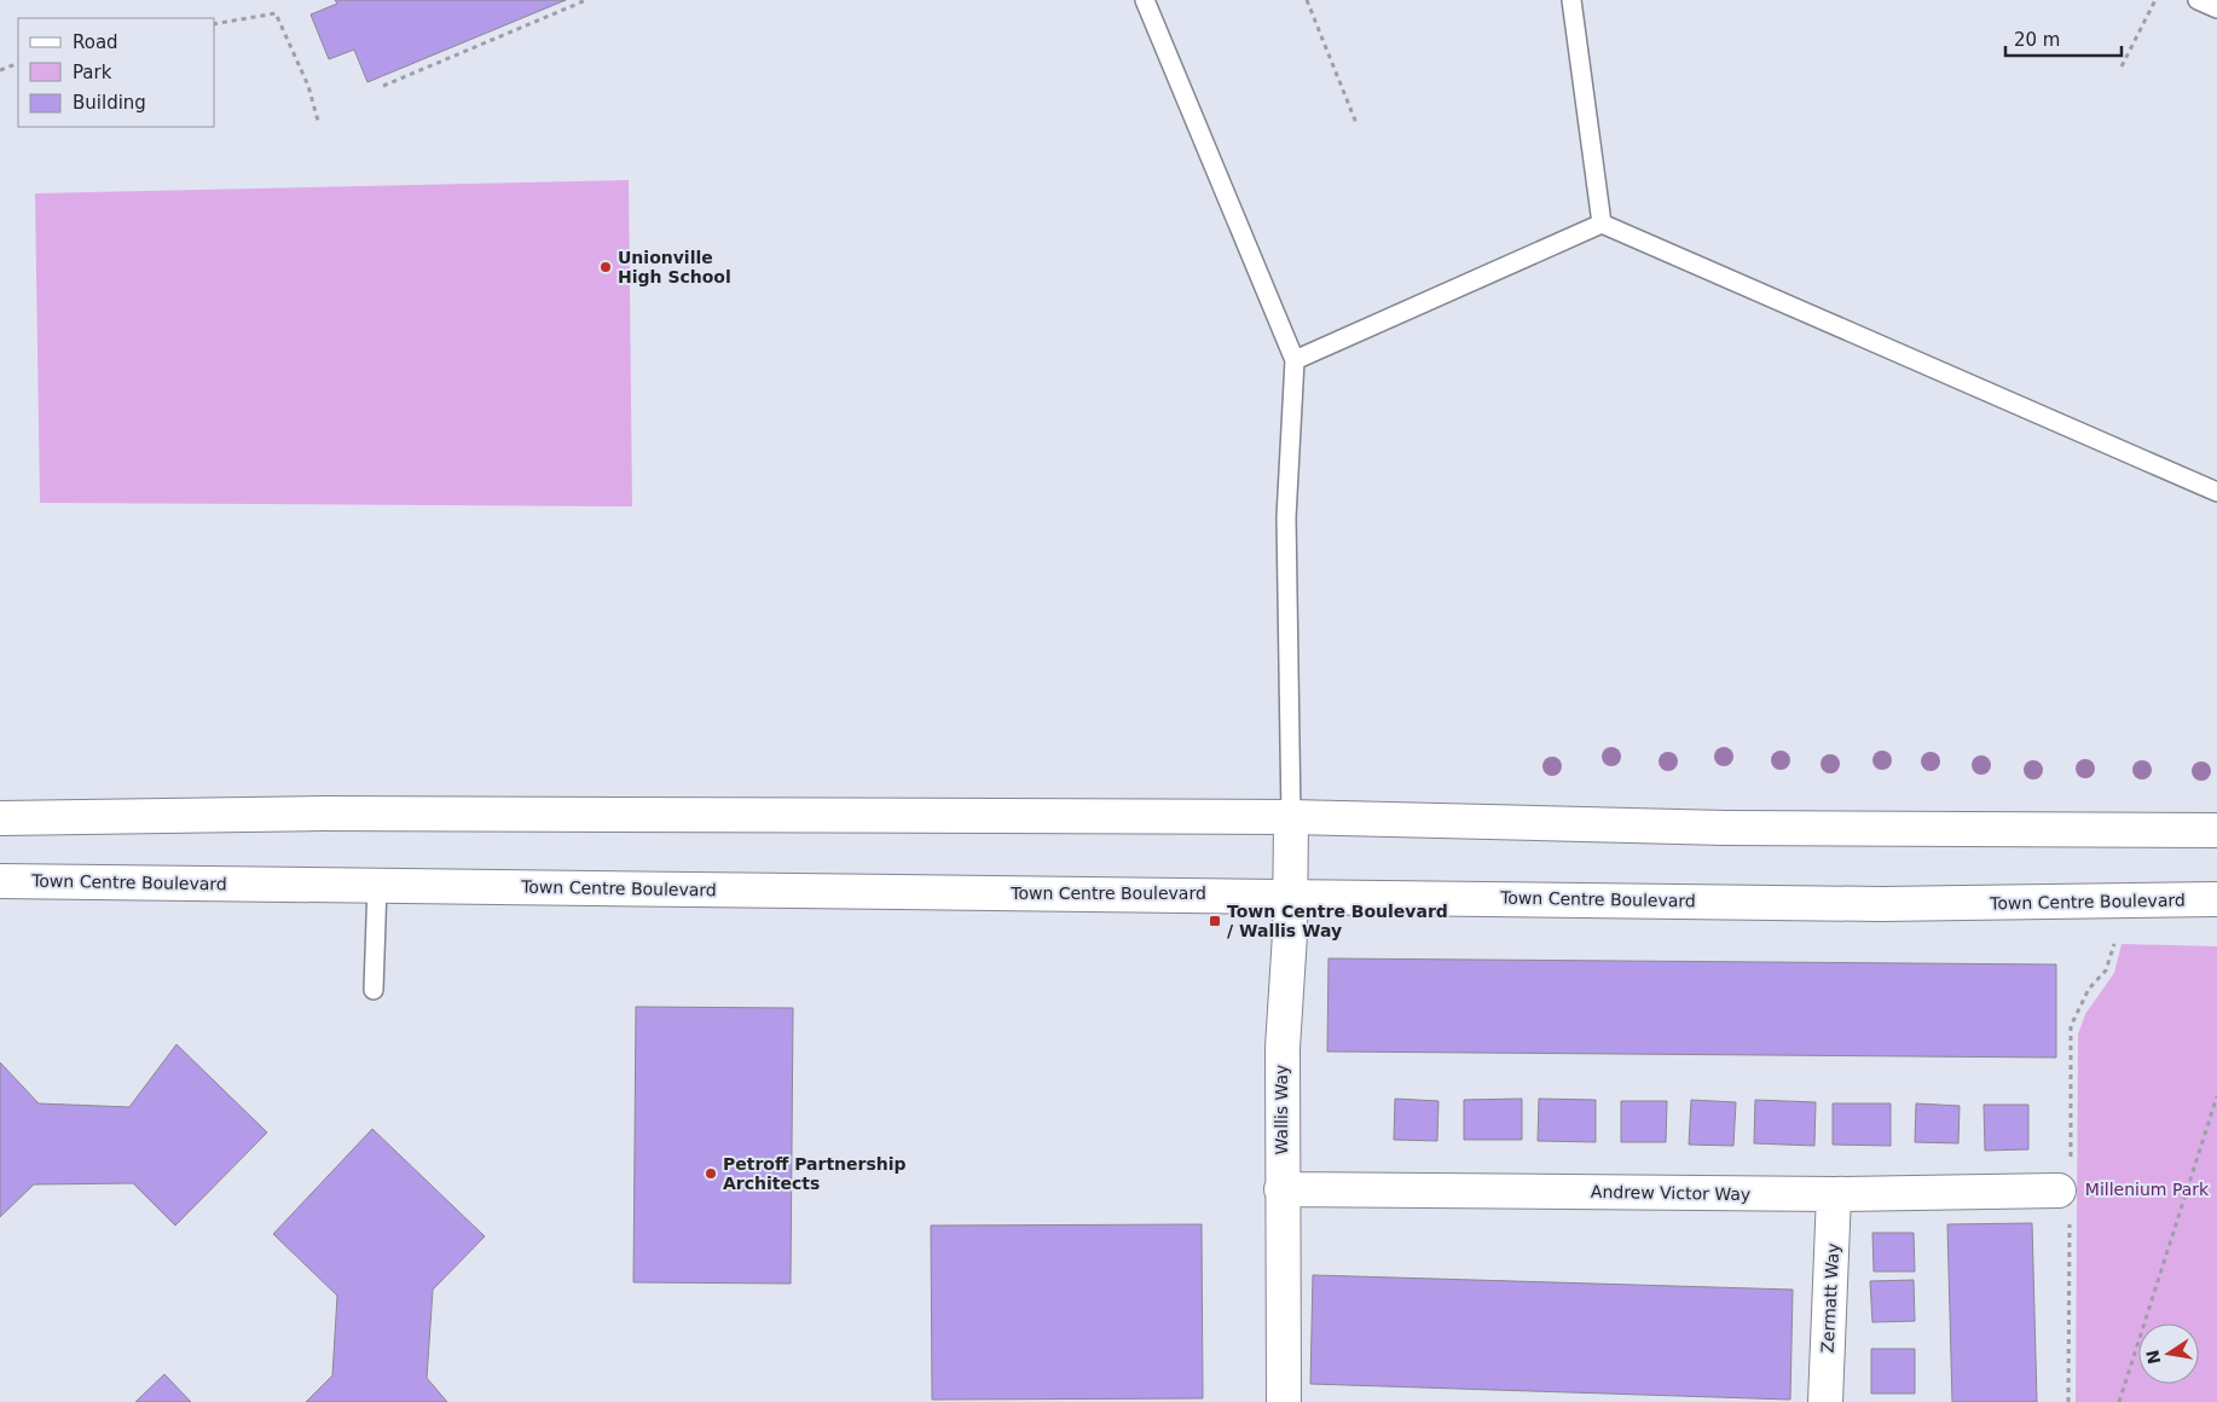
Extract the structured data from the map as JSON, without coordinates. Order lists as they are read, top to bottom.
{
  "streets": {
    "main road": [
      "Town Centre Boulevard",
      "Wallis Way",
      "Andrew Victor Way",
      "Zermatt Way"
    ]
  },
  "crossings": [
    ["Town Centre Boulevard", "Wallis Way"],
    ["Wallis Way", "Andrew Victor Way"],
    ["Andrew Victor Way", "Zermatt Way"]
  ],
  "parks": ["Millenium Park"],
  "places": {
    "other": ["Unionville High School", "Petroff Partnership Architects"],
    "transit": ["Town Centre Boulevard / Wallis Way"]
  },
  "legend": ["Road", "Park", "Building"],
  "scale_bar": "20 m",
  "north": "left"
}
